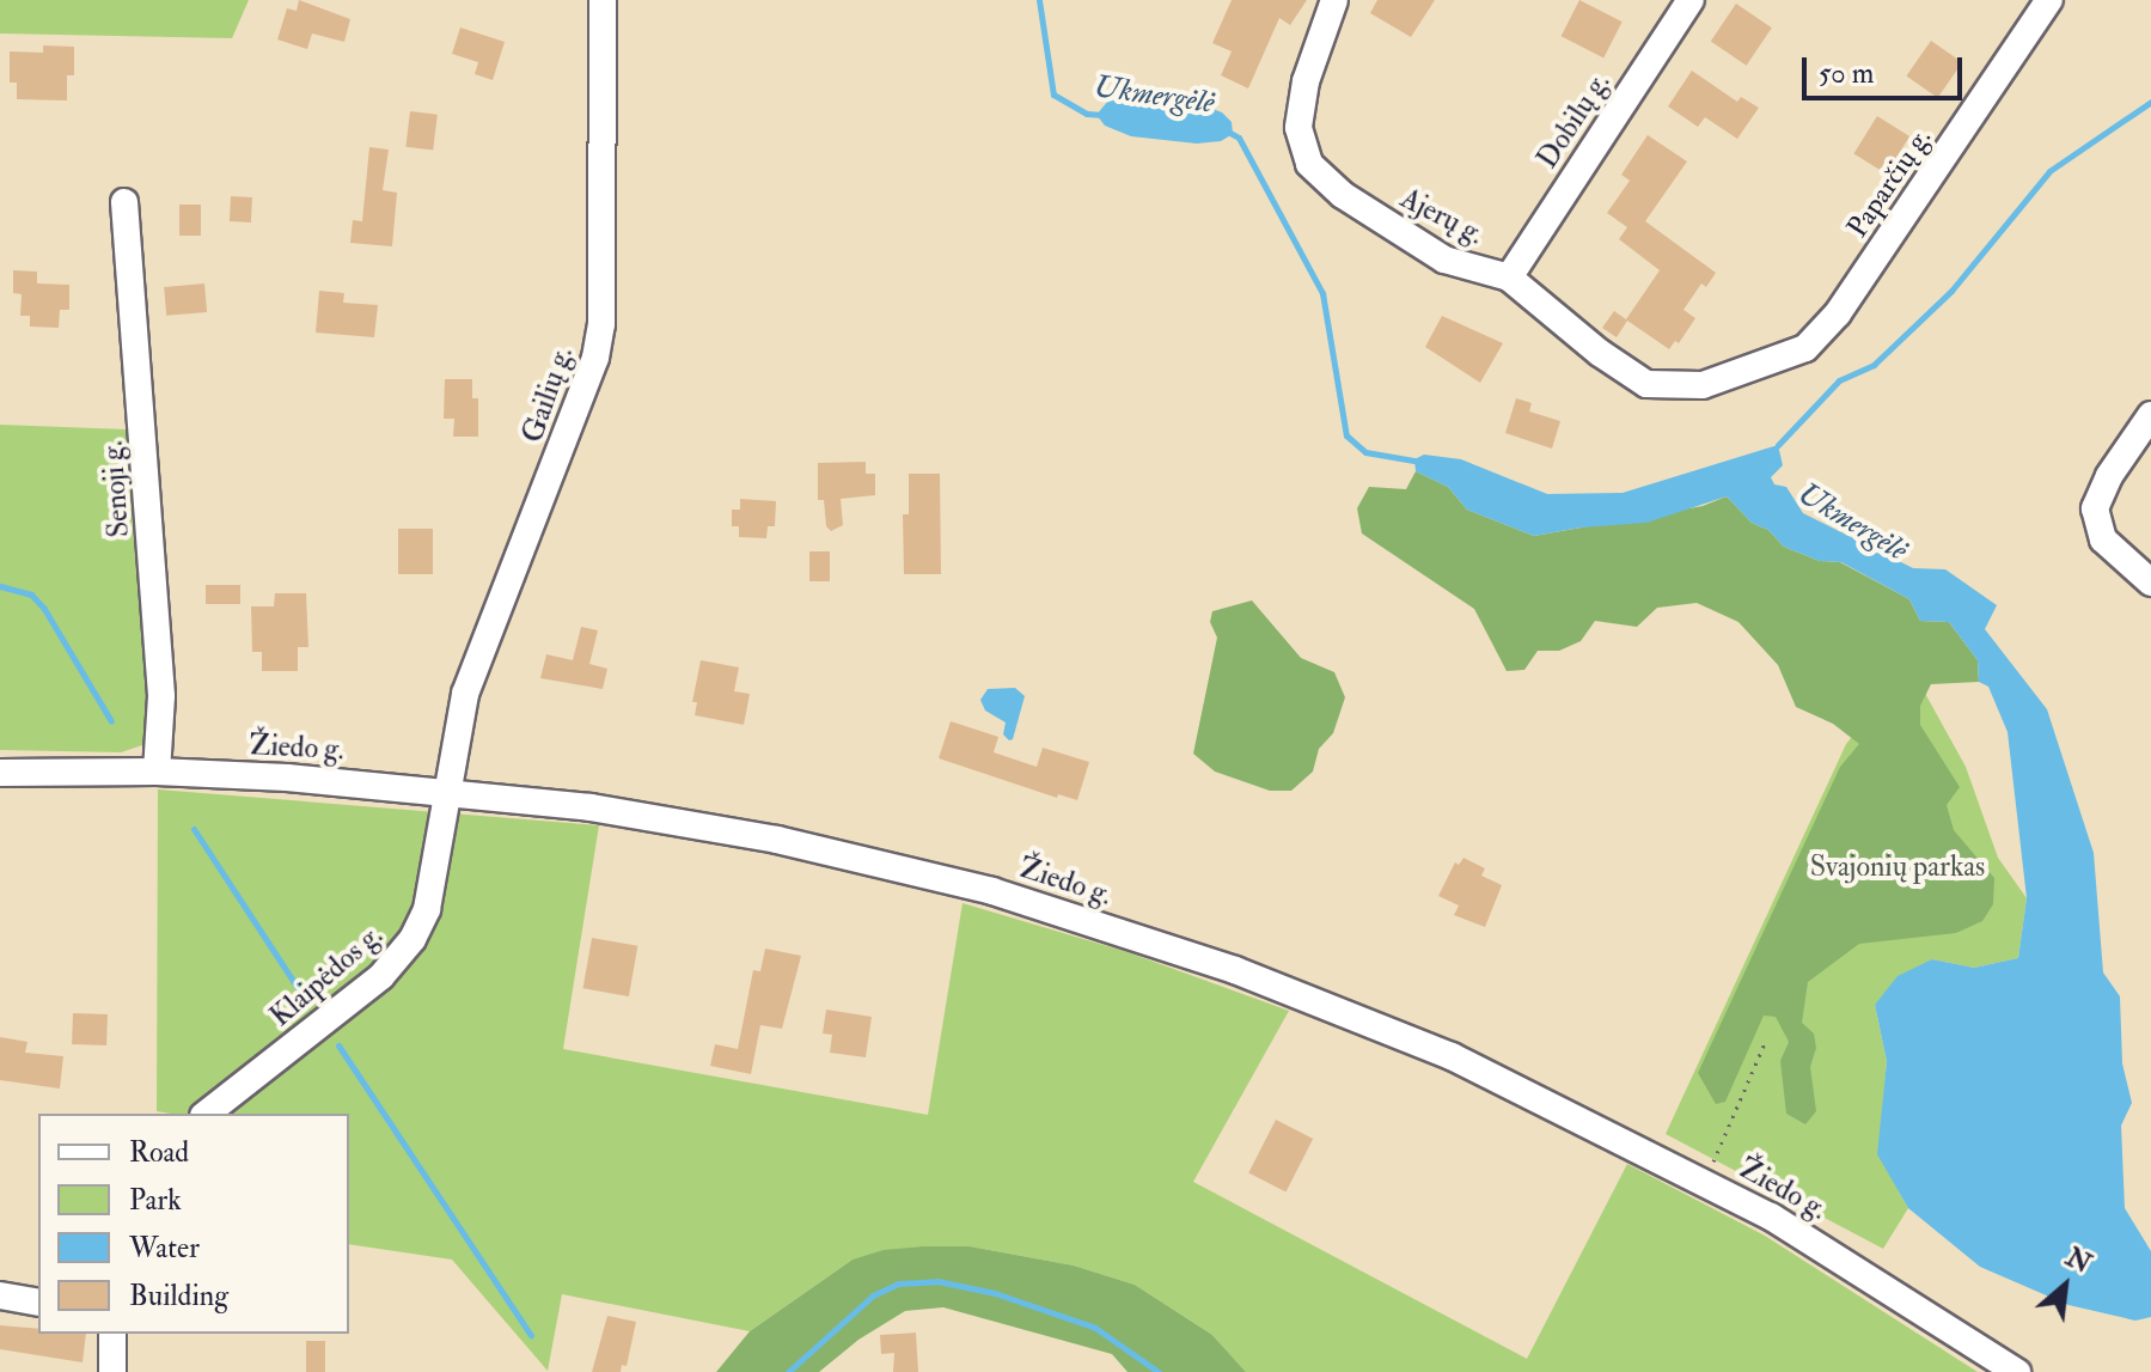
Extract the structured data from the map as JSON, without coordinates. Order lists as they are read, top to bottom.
{
  "streets": {
    "street": [
      "Dobilų g.",
      "Paparčių g.",
      "Ajerų g.",
      "Gailių g.",
      "Senoji g.",
      "Žiedo g.",
      "Klaipėdos g."
    ]
  },
  "crossings": [
    ["Dobilų g.", "Ajerų g."],
    ["Paparčių g.", "Ajerų g."],
    ["Gailių g.", "Žiedo g."],
    ["Gailių g.", "Klaipėdos g."],
    ["Senoji g.", "Žiedo g."],
    ["Žiedo g.", "Klaipėdos g."]
  ],
  "water": ["Ukmergėlė"],
  "parks": ["Svajonių parkas"],
  "legend": [
    "Road",
    "Park",
    "Water",
    "Building"
  ],
  "scale_bar": "50 m",
  "north": "top right"
}
